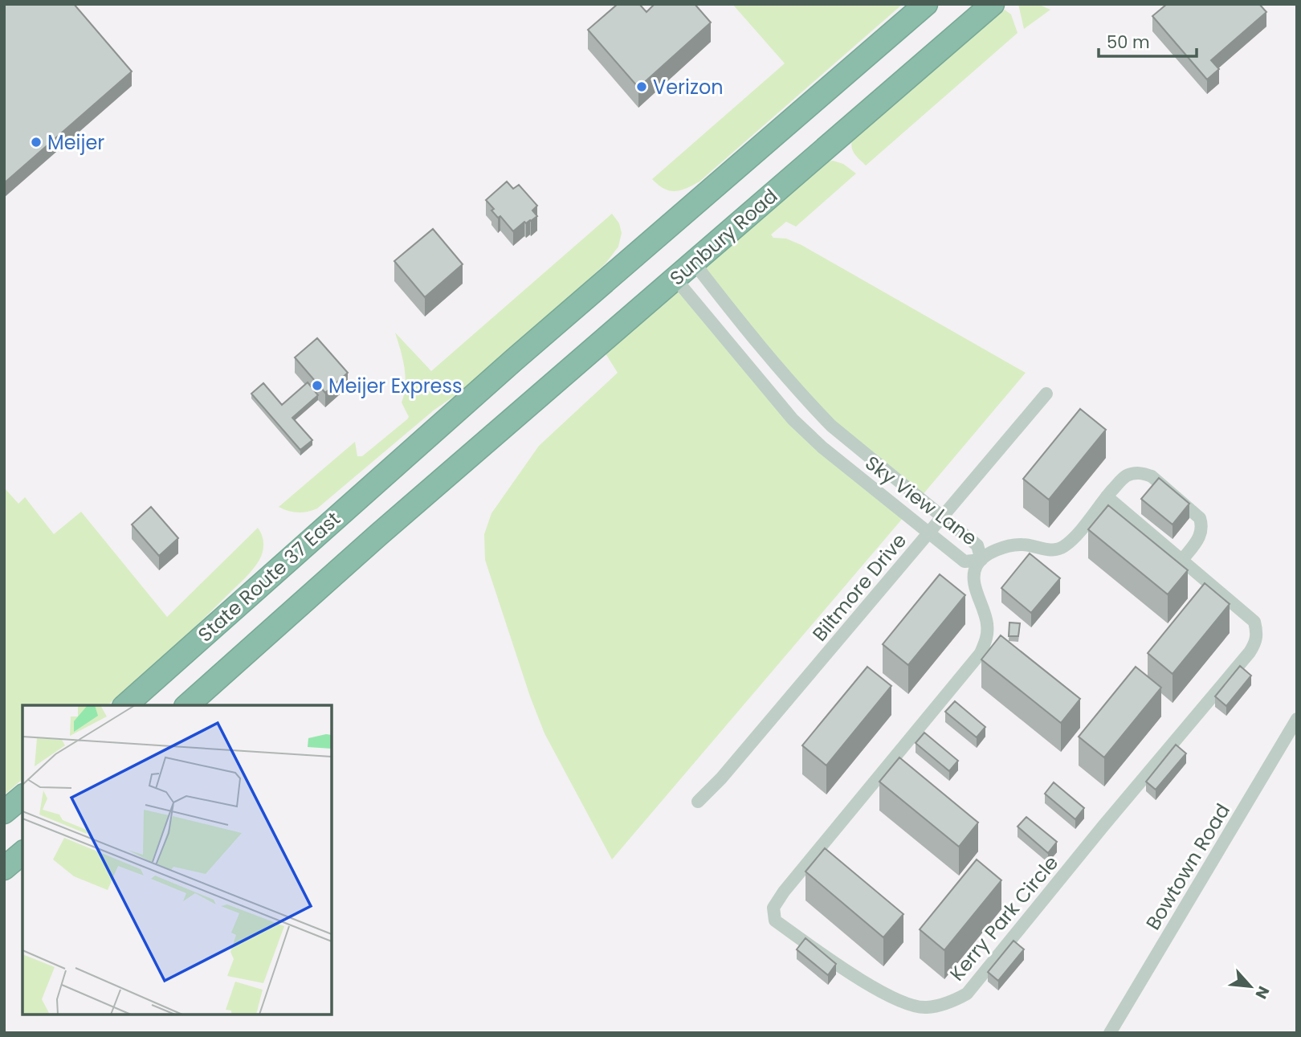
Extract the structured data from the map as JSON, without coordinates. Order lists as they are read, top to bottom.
{
  "streets": {
    "highway": ["Sunbury Road", "State Route 37 East"],
    "street": [
      "Sky View Lane",
      "Biltmore Drive",
      "Bowtown Road",
      "Kerry Park Circle"
    ]
  },
  "crossings": [
    ["Sunbury Road", "Sky View Lane"],
    ["Sunbury Road", "State Route 37 East"],
    ["Sky View Lane", "Biltmore Drive"],
    ["Sky View Lane", "Kerry Park Circle"]
  ],
  "places": ["Verizon", "Meijer", "Meijer Express"],
  "scale_bar": "50 m",
  "north": "bottom right"
}
